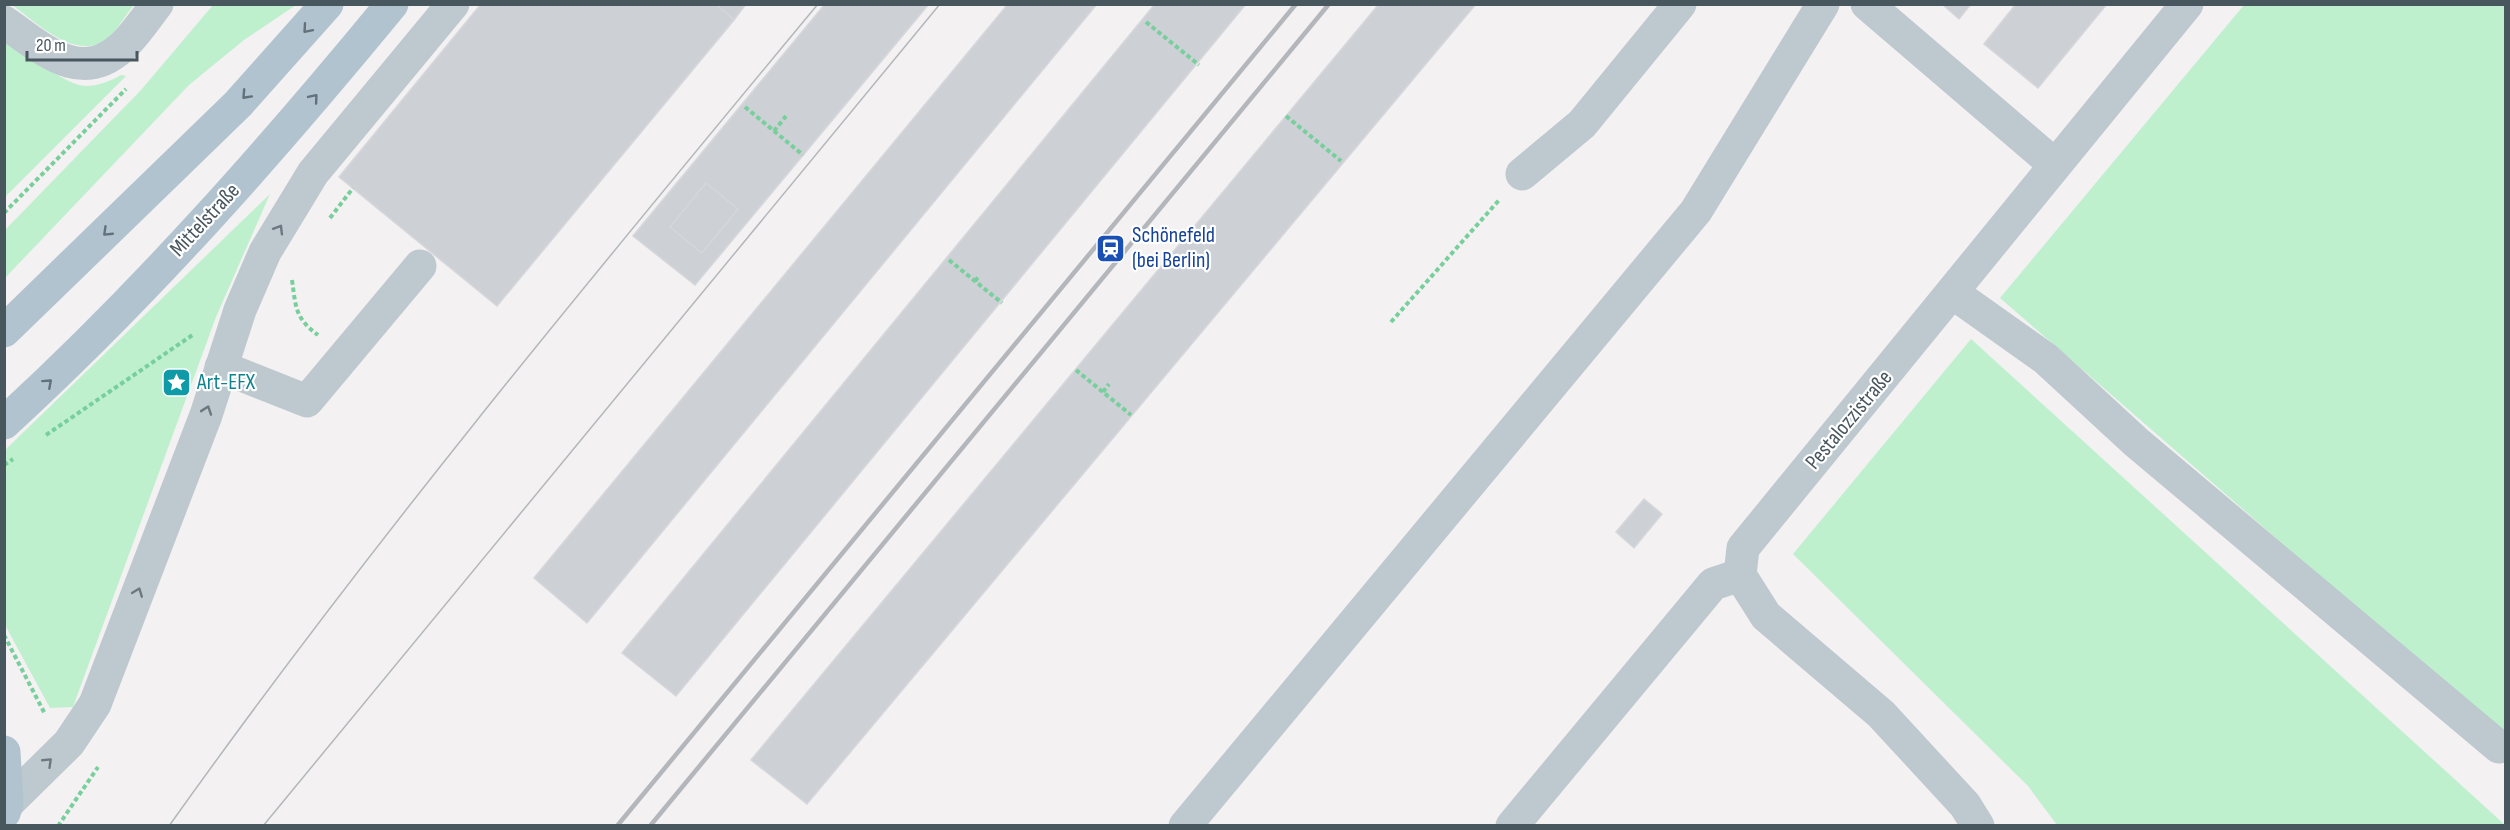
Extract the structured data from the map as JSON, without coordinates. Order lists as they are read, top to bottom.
{
  "streets": {
    "main road": ["Mittelstraße"],
    "street": ["Pestalozzistraße"]
  },
  "places": {
    "station": ["Schönefeld (bei Berlin)"],
    "place": ["Art-EFX"]
  },
  "scale_bar": "20 m"
}
